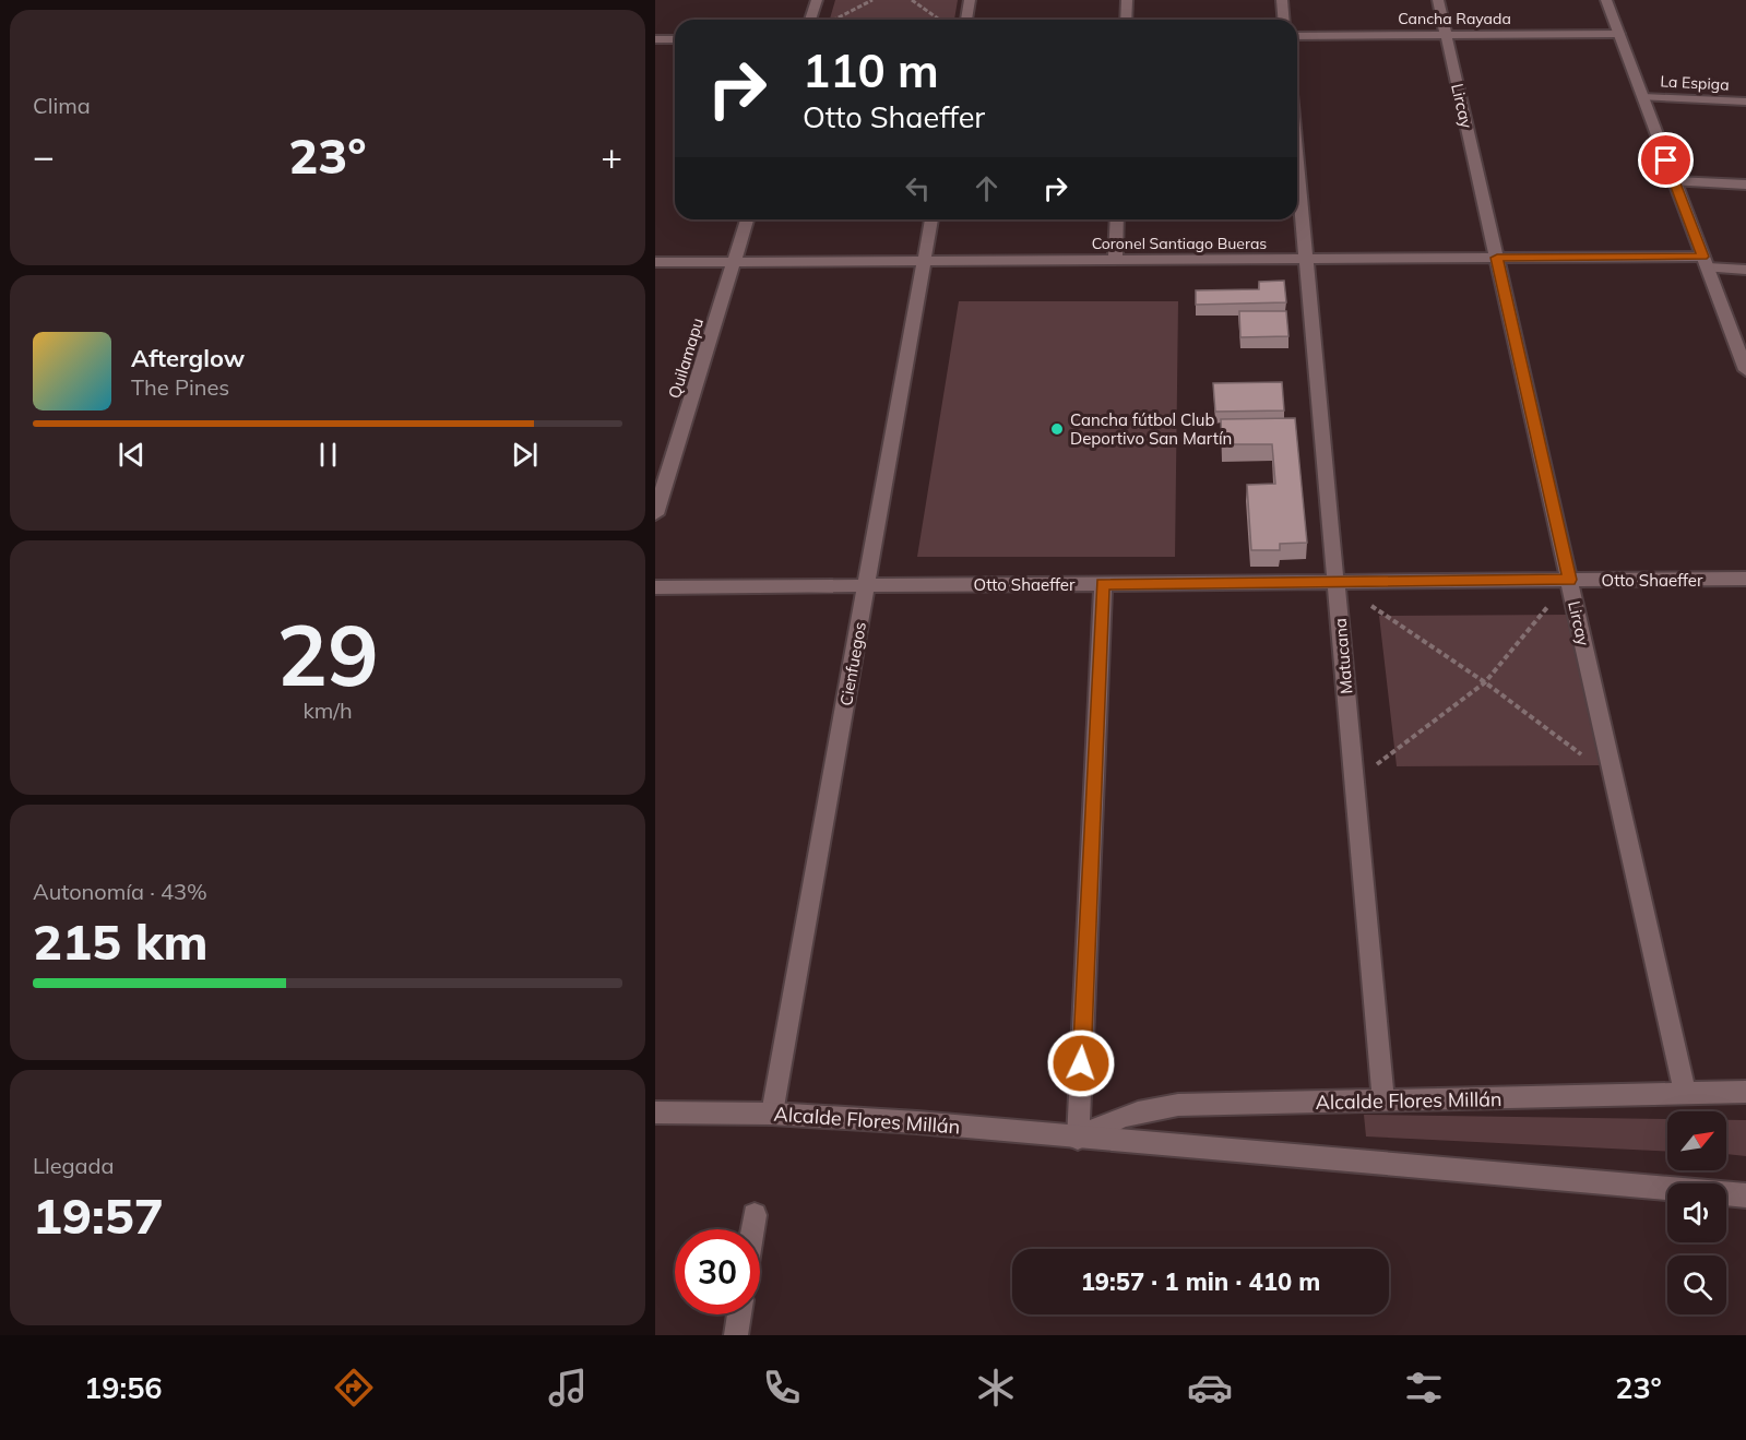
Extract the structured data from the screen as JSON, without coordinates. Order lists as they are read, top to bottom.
{
  "streets": {
    "street": [
      "Cancha Rayada",
      "La Espiga",
      "Lircay",
      "Coronel Santiago Bueras",
      "Quilamapu",
      "Otto Shaeffer",
      "Matucana",
      "Cienfuegos",
      "Alcalde Flores Millán"
    ]
  },
  "crossings": [
    ["Cancha Rayada", "Lircay"],
    ["Lircay", "Coronel Santiago Bueras"],
    ["Lircay", "Otto Shaeffer"],
    ["Lircay", "Alcalde Flores Millán"],
    ["Coronel Santiago Bueras", "Quilamapu"],
    ["Coronel Santiago Bueras", "Matucana"],
    ["Coronel Santiago Bueras", "Cienfuegos"],
    ["Otto Shaeffer", "Matucana"],
    ["Otto Shaeffer", "Cienfuegos"],
    ["Matucana", "Alcalde Flores Millán"],
    ["Cienfuegos", "Alcalde Flores Millán"]
  ],
  "places": ["Cancha fútbol Club Deportivo San Martín"],
  "north": "top right",
  "page": {
    "tile": [
      "Clima",
      ["29", "km/h"],
      ["Autonomía · 43%", "215 km"],
      ["Llegada", "19:57"]
    ],
    "turn": ["110 m", "Otto Shaeffer"],
    "heat": ["−", "23°", "+"],
    "song": ["Afterglow", "The Pines"],
    "limit": "30",
    "trip": "19:57 · 1 min · 410 m",
    "tabs": ["19:56", "23°"]
  }
}
